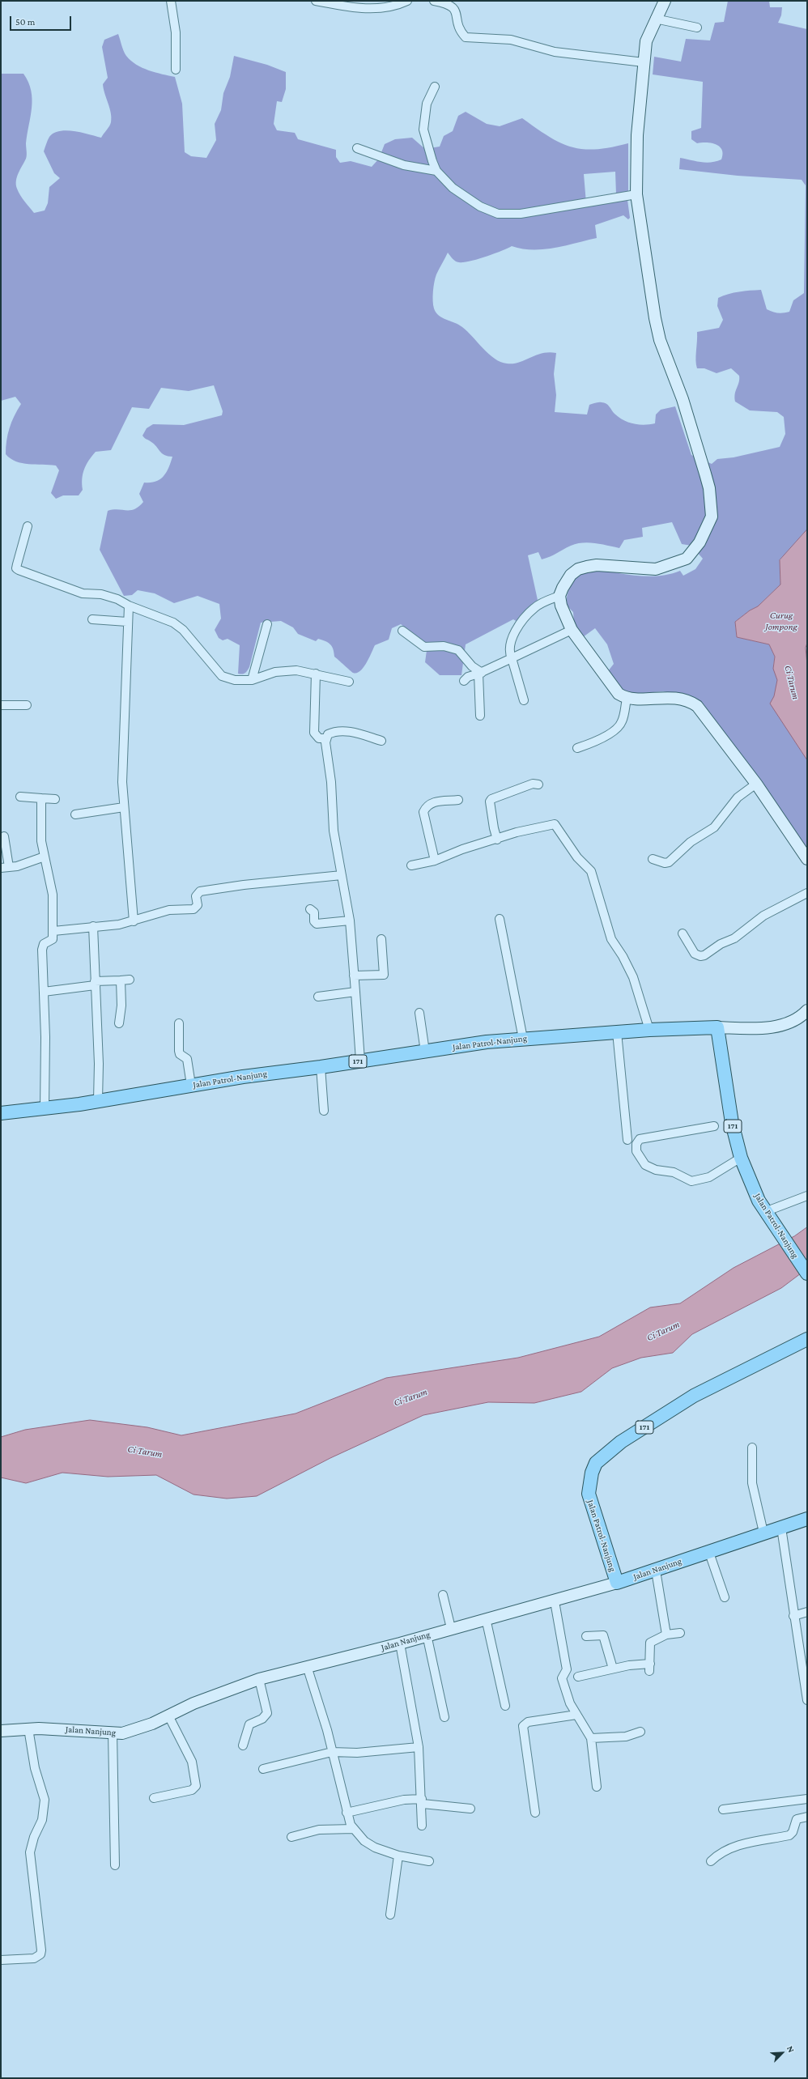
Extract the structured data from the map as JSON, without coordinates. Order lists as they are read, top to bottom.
{
  "streets": {
    "main road": ["Jalan Patrol-Nanjung", "171", "Jalan Nanjung"]
  },
  "crossings": [
    ["Jalan Patrol-Nanjung", "Jalan Nanjung"]
  ],
  "water": ["Curug Jompong", "Ci Tarum"],
  "scale_bar": "50 m",
  "north": "top right"
}
